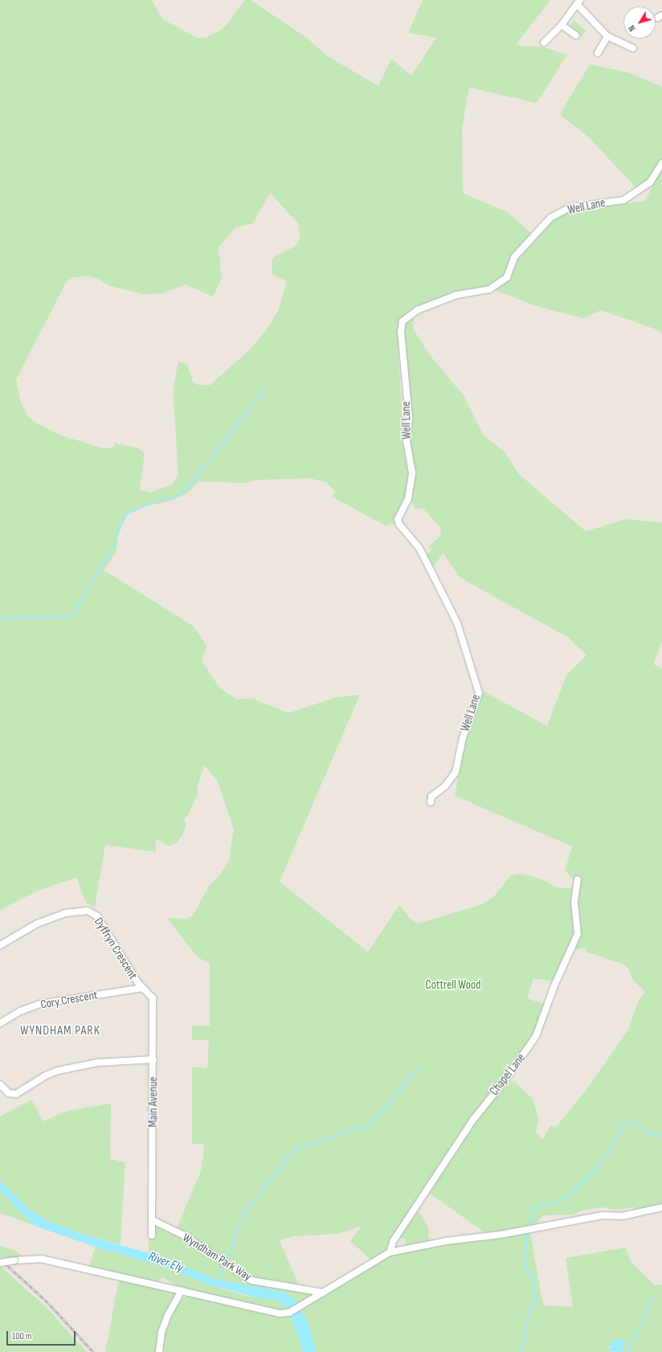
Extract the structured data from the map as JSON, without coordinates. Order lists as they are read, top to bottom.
{
  "streets": {
    "street": [
      "Well Lane",
      "Dyffryn Crescent",
      "Cory Crescent",
      "Chapel Lane",
      "Main Avenue",
      "Wyndham Park Way"
    ]
  },
  "crossings": [
    ["Dyffryn Crescent", "Cory Crescent"],
    ["Dyffryn Crescent", "Main Avenue"],
    ["Cory Crescent", "Main Avenue"],
    ["Main Avenue", "Wyndham Park Way"]
  ],
  "districts": ["WYNDHAM PARK"],
  "water": ["River Ely"],
  "parks": ["Cottrell Wood"],
  "scale_bar": "100 m",
  "north": "bottom left"
}
